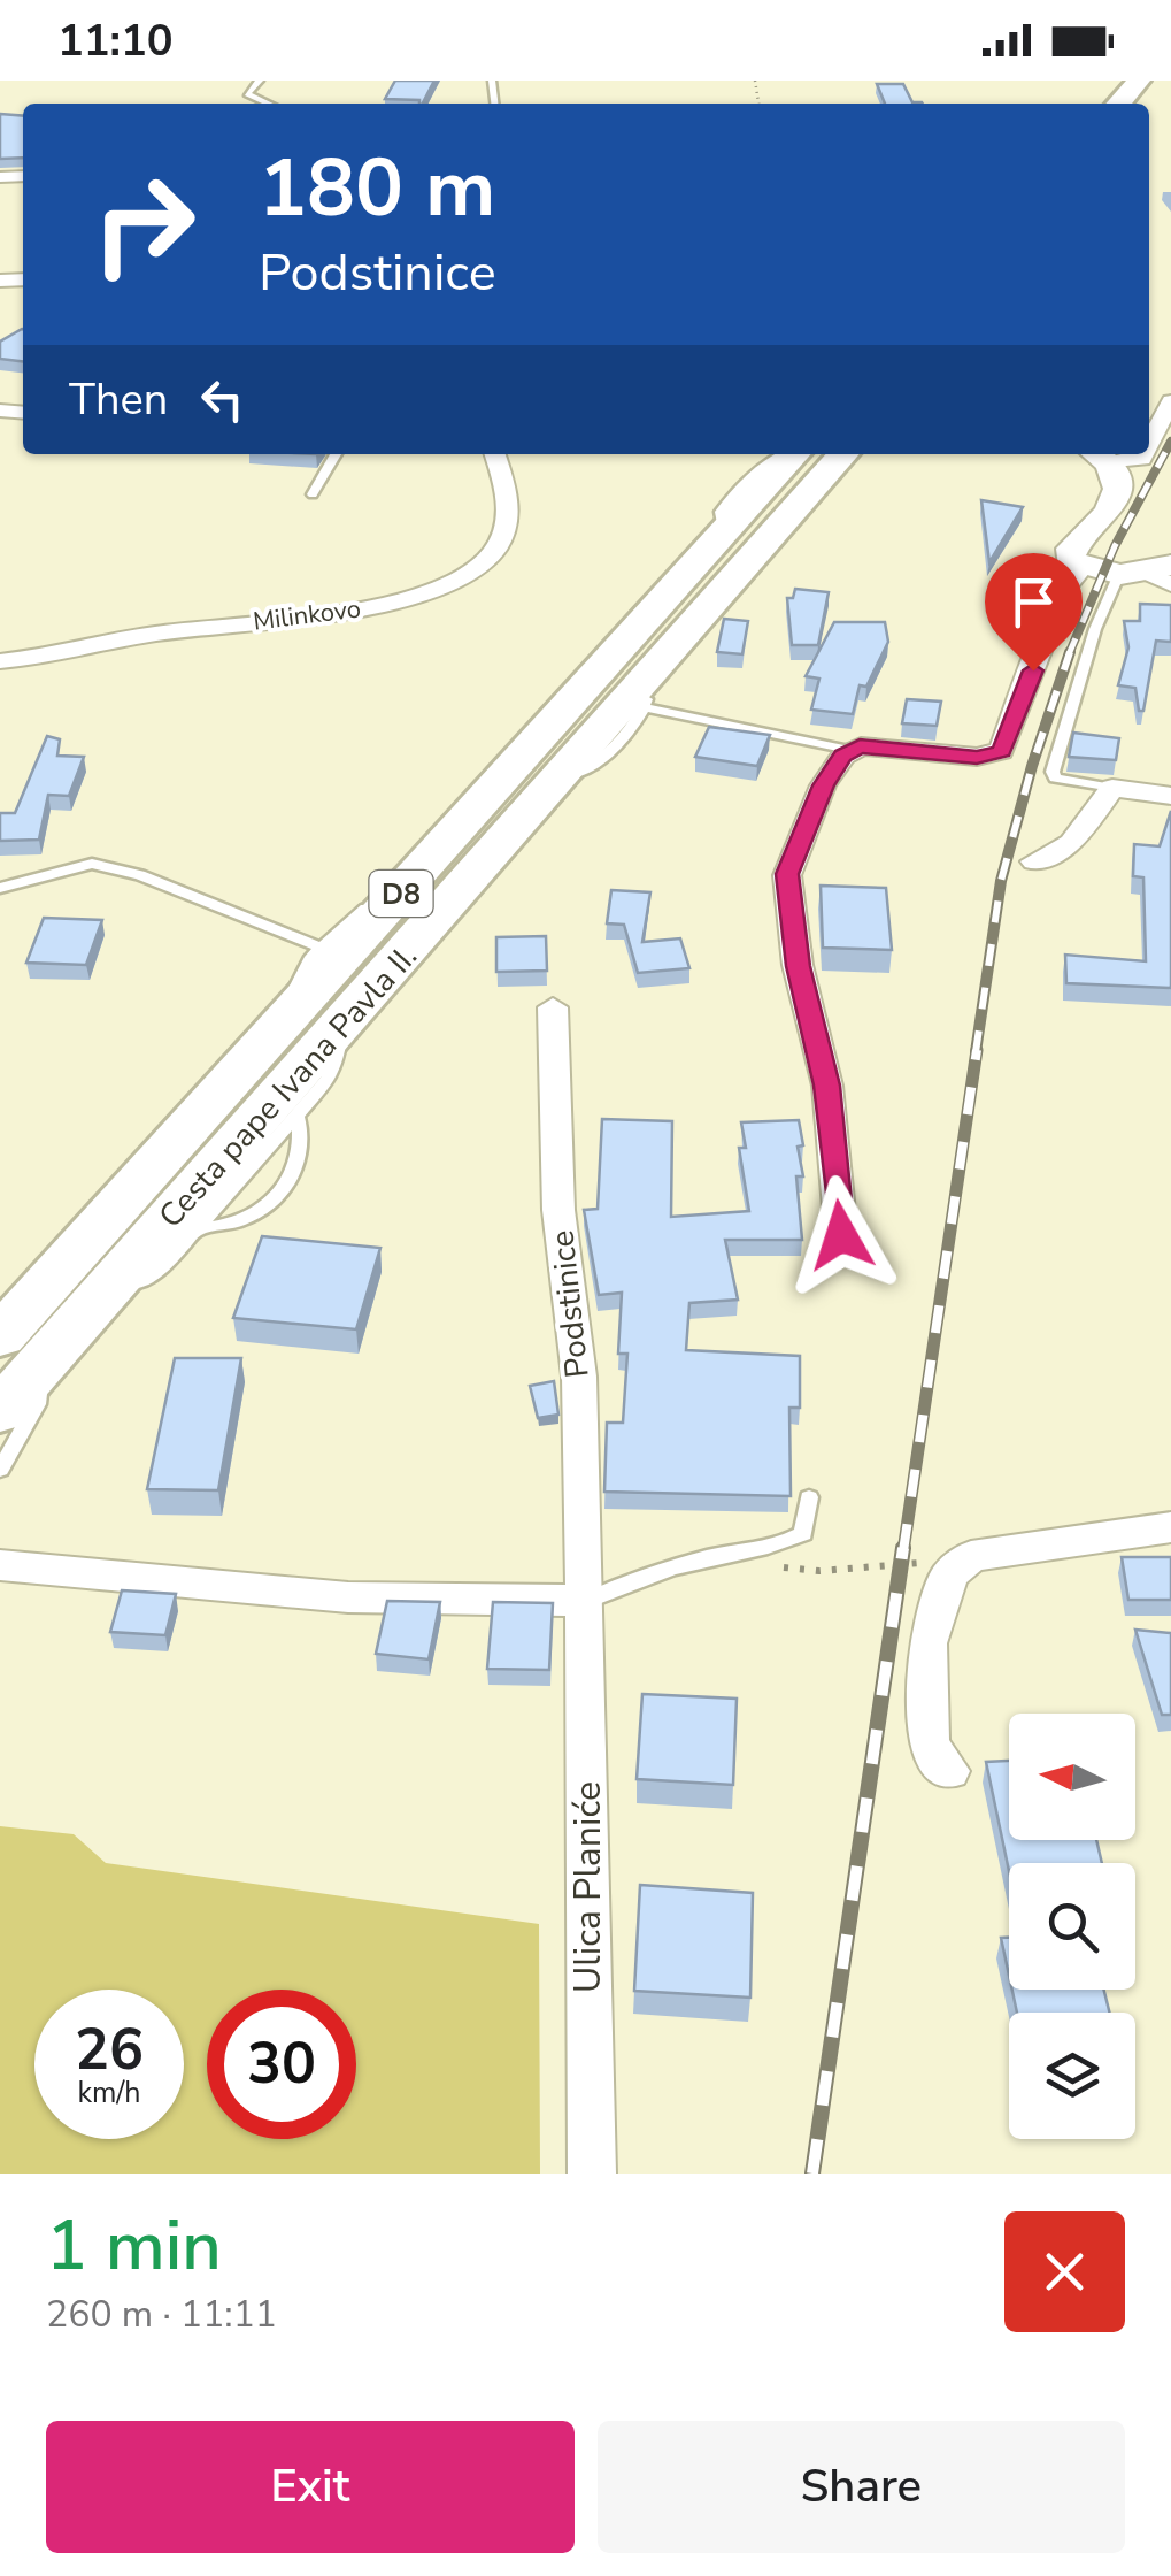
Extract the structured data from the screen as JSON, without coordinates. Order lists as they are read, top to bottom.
{
  "streets": {
    "main road": ["D8", "Cesta pape Ivana Pavla II."],
    "street": ["Milinkovo", "Podstinice", "Ulica Planiće"]
  },
  "crossings": [
    ["Podstinice", "Ulica Planiće"]
  ],
  "north": "left",
  "page": {
    "status": "11:10",
    "turn": ["180 m", "Podstinice"],
    "then": "Then",
    "speed": "26 km/h",
    "limit": "30",
    "heading": ["1 min", "260 m · 11:11"],
    "buttons": ["Exit", "Share"]
  }
}
